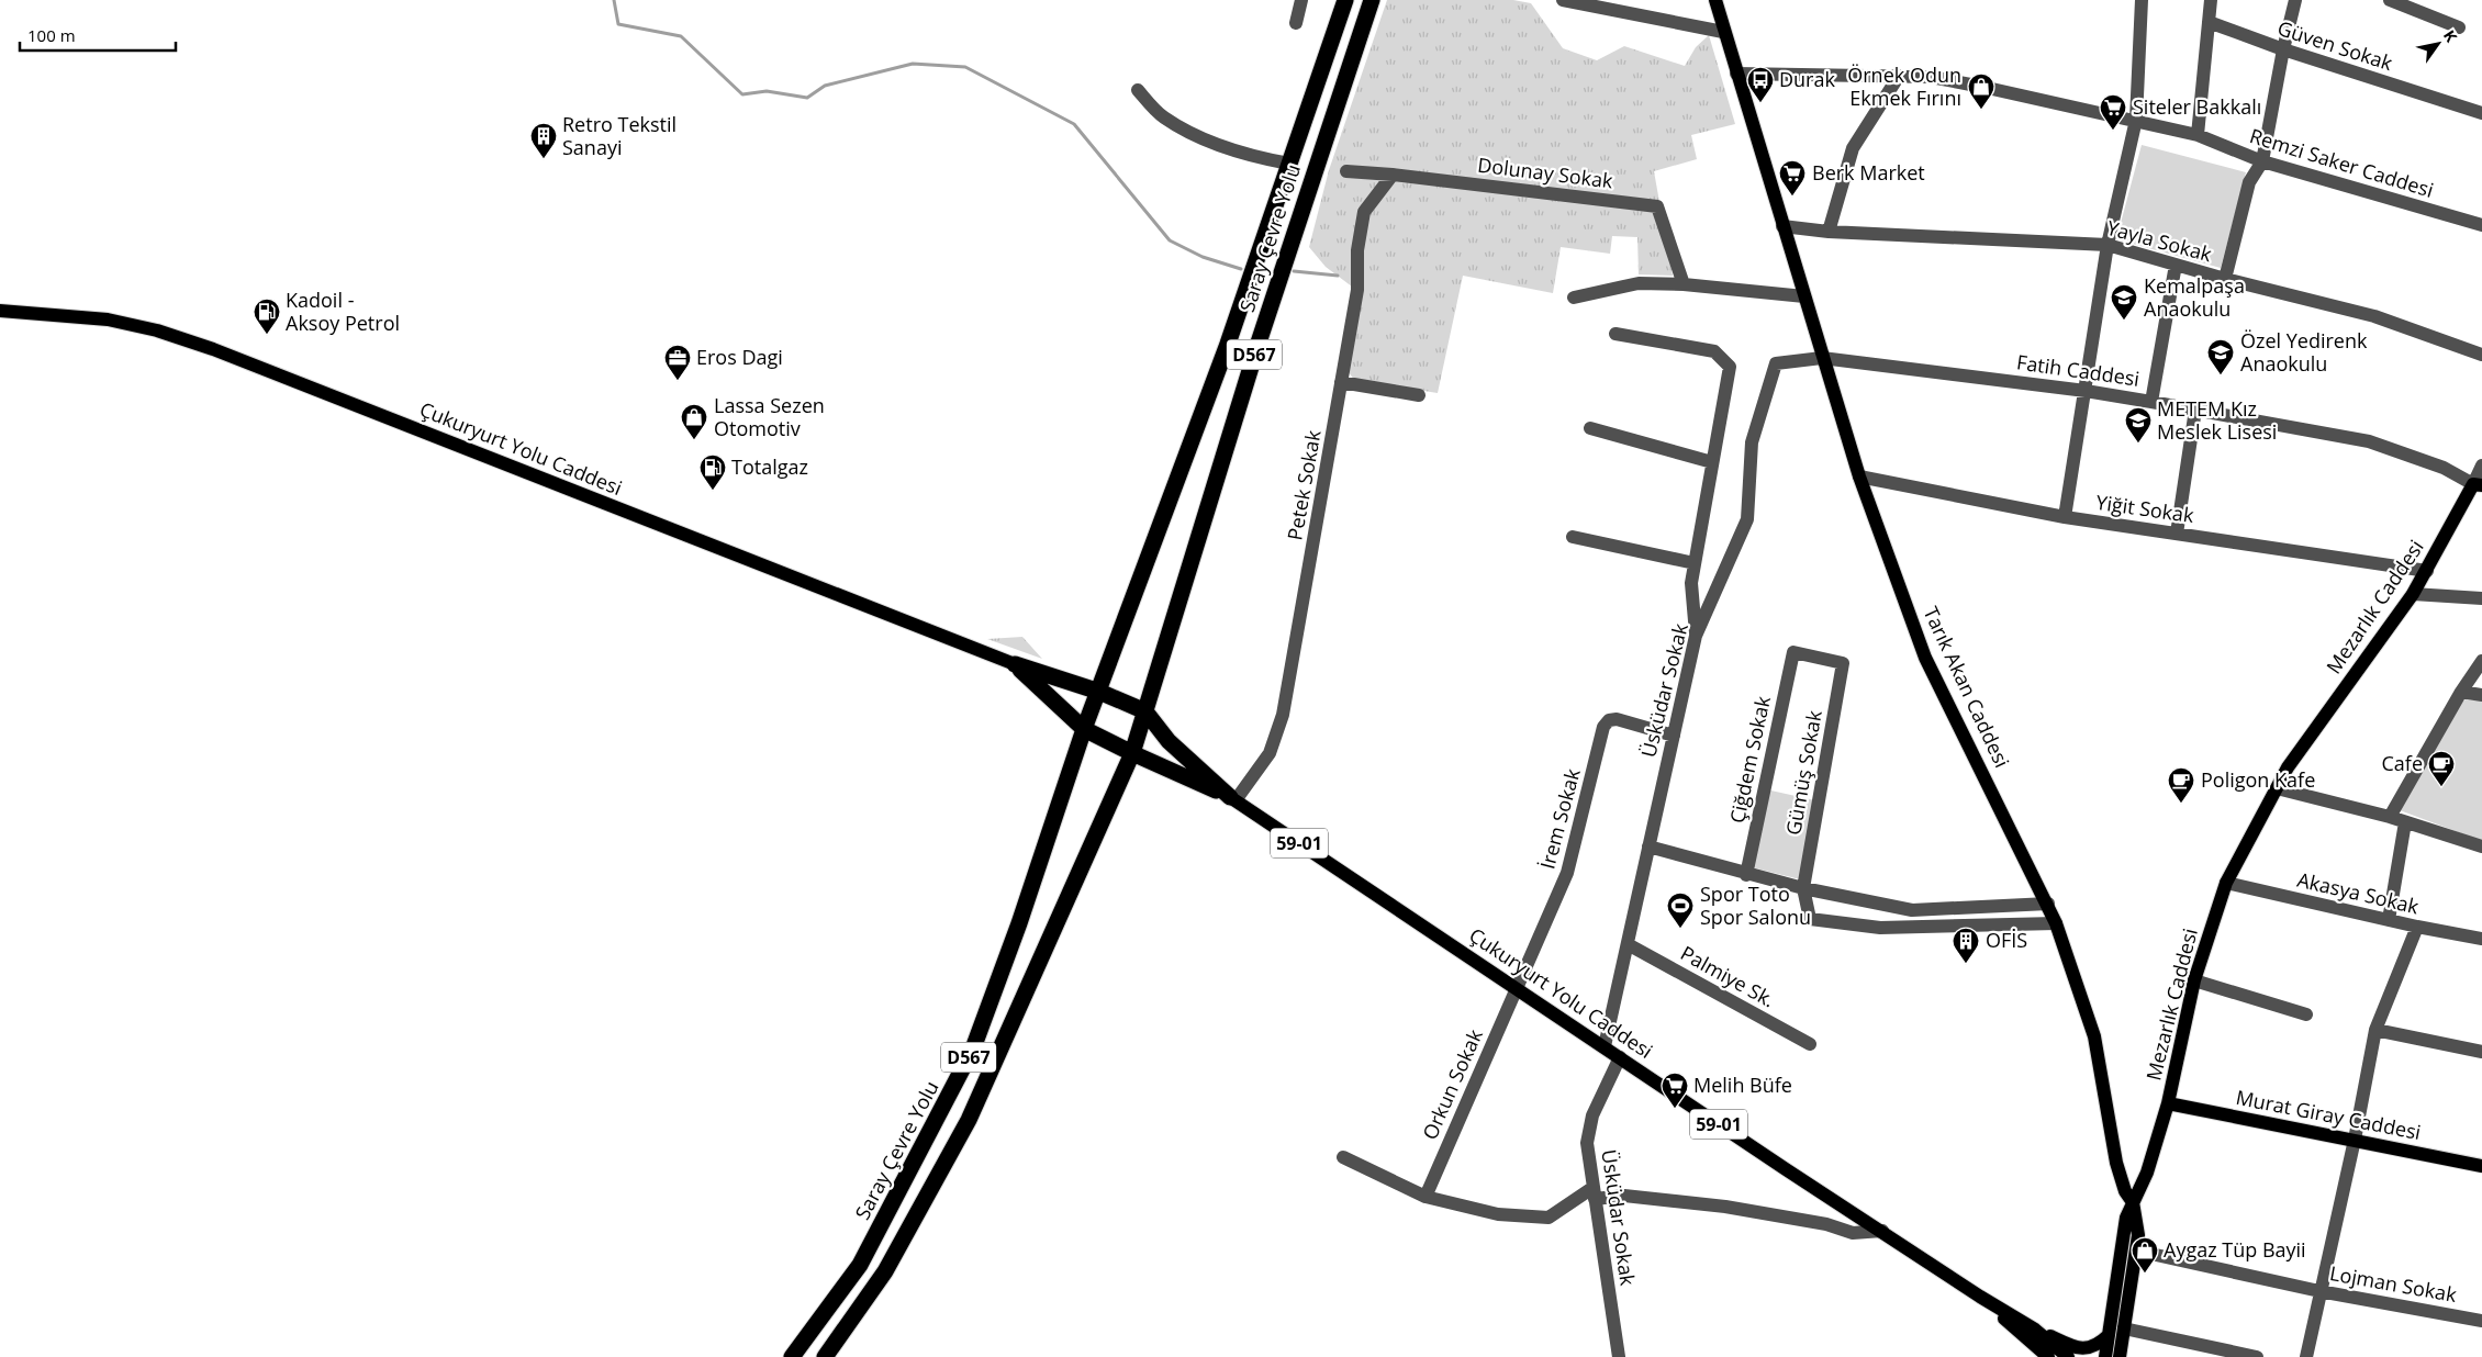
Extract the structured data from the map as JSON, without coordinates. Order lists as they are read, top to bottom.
{
  "streets": {
    "highway": ["Saray Çevre Yolu", "D567", "59-01"],
    "main road": [
      "Çukuryurt Yolu Caddesi",
      "Mezarlık Caddesi",
      "Tarık Akan Caddesi",
      "Murat Giray Caddesi"
    ],
    "street": [
      "Güven Sokak",
      "Remzi Saker Caddesi",
      "Dolunay Sokak",
      "Yayla Sokak",
      "Fatih Caddesi",
      "Petek Sokak",
      "Yiğit Sokak",
      "Üsküdar Sokak",
      "Çiğdem Sokak",
      "Gümüş Sokak",
      "İrem Sokak",
      "Akasya Sokak",
      "Palmiye Sk.",
      "Orkun Sokak",
      "Lojman Sokak"
    ]
  },
  "crossings": [
    ["Remzi Saker Caddesi", "Tarık Akan Caddesi"],
    ["Dolunay Sokak", "Petek Sokak"],
    ["Saray Çevre Yolu", "D567"],
    ["Saray Çevre Yolu", "59-01"],
    ["Yayla Sokak", "Tarık Akan Caddesi"],
    ["D567", "59-01"],
    ["Fatih Caddesi", "Mezarlık Caddesi"],
    ["Fatih Caddesi", "Tarık Akan Caddesi"],
    ["Fatih Caddesi", "Üsküdar Sokak"],
    ["Çukuryurt Yolu Caddesi", "Petek Sokak"],
    ["Çukuryurt Yolu Caddesi", "Üsküdar Sokak"],
    ["Çukuryurt Yolu Caddesi", "İrem Sokak"],
    ["Çukuryurt Yolu Caddesi", "59-01"],
    ["Çukuryurt Yolu Caddesi", "Orkun Sokak"],
    ["Petek Sokak", "59-01"],
    ["Yiğit Sokak", "Mezarlık Caddesi"],
    ["Yiğit Sokak", "Tarık Akan Caddesi"],
    ["Mezarlık Caddesi", "Tarık Akan Caddesi"],
    ["Mezarlık Caddesi", "Akasya Sokak"],
    ["Mezarlık Caddesi", "Murat Giray Caddesi"],
    ["Tarık Akan Caddesi", "Üsküdar Sokak"],
    ["Üsküdar Sokak", "İrem Sokak"],
    ["Üsküdar Sokak", "Palmiye Sk."],
    ["Çiğdem Sokak", "Gümüş Sokak"],
    ["İrem Sokak", "Orkun Sokak"]
  ],
  "places": {
    "bus stop": ["Durak"],
    "shop": ["Örnek Odun Ekmek Fırını", "Lassa Sezen Otomotiv", "Aygaz Tüp Bayii"],
    "supermarket": ["Siteler Bakkalı", "Berk Market", "Melih Büfe"],
    "building": ["Retro Tekstil Sanayi", "OFİS"],
    "school or university": ["Kemalpaşa Anaokulu", "Özel Yedirenk Anaokulu", "METEM Kız Meslek Lisesi"],
    "fuel station": ["Kadoil - Aksoy Petrol", "Totalgaz"],
    "office": ["Eros Dagi"],
    "cafe": ["Cafe", "Poligon Kafe"],
    "sports": ["Spor Toto Spor Salonu"]
  },
  "scale_bar": "100 m",
  "north": "top right"
}
